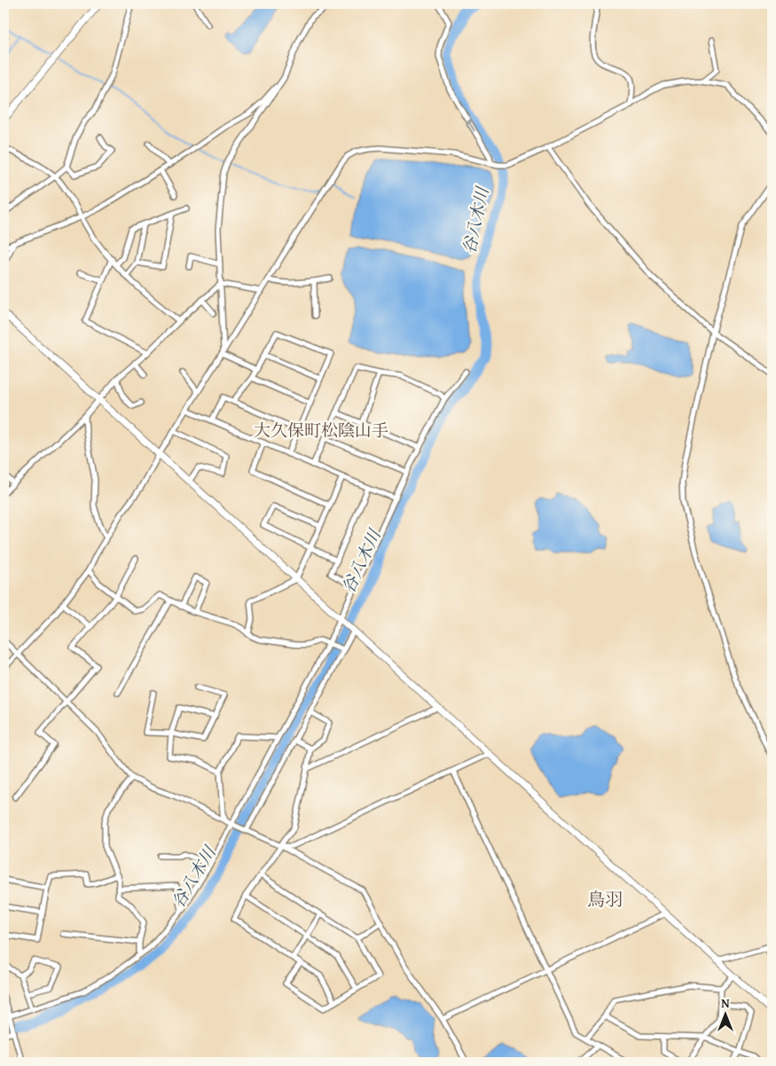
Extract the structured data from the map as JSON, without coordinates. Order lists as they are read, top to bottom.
{
  "districts": ["大久保町松陰山手", "鳥羽"],
  "water": ["谷八木川"],
  "north": "top"
}
